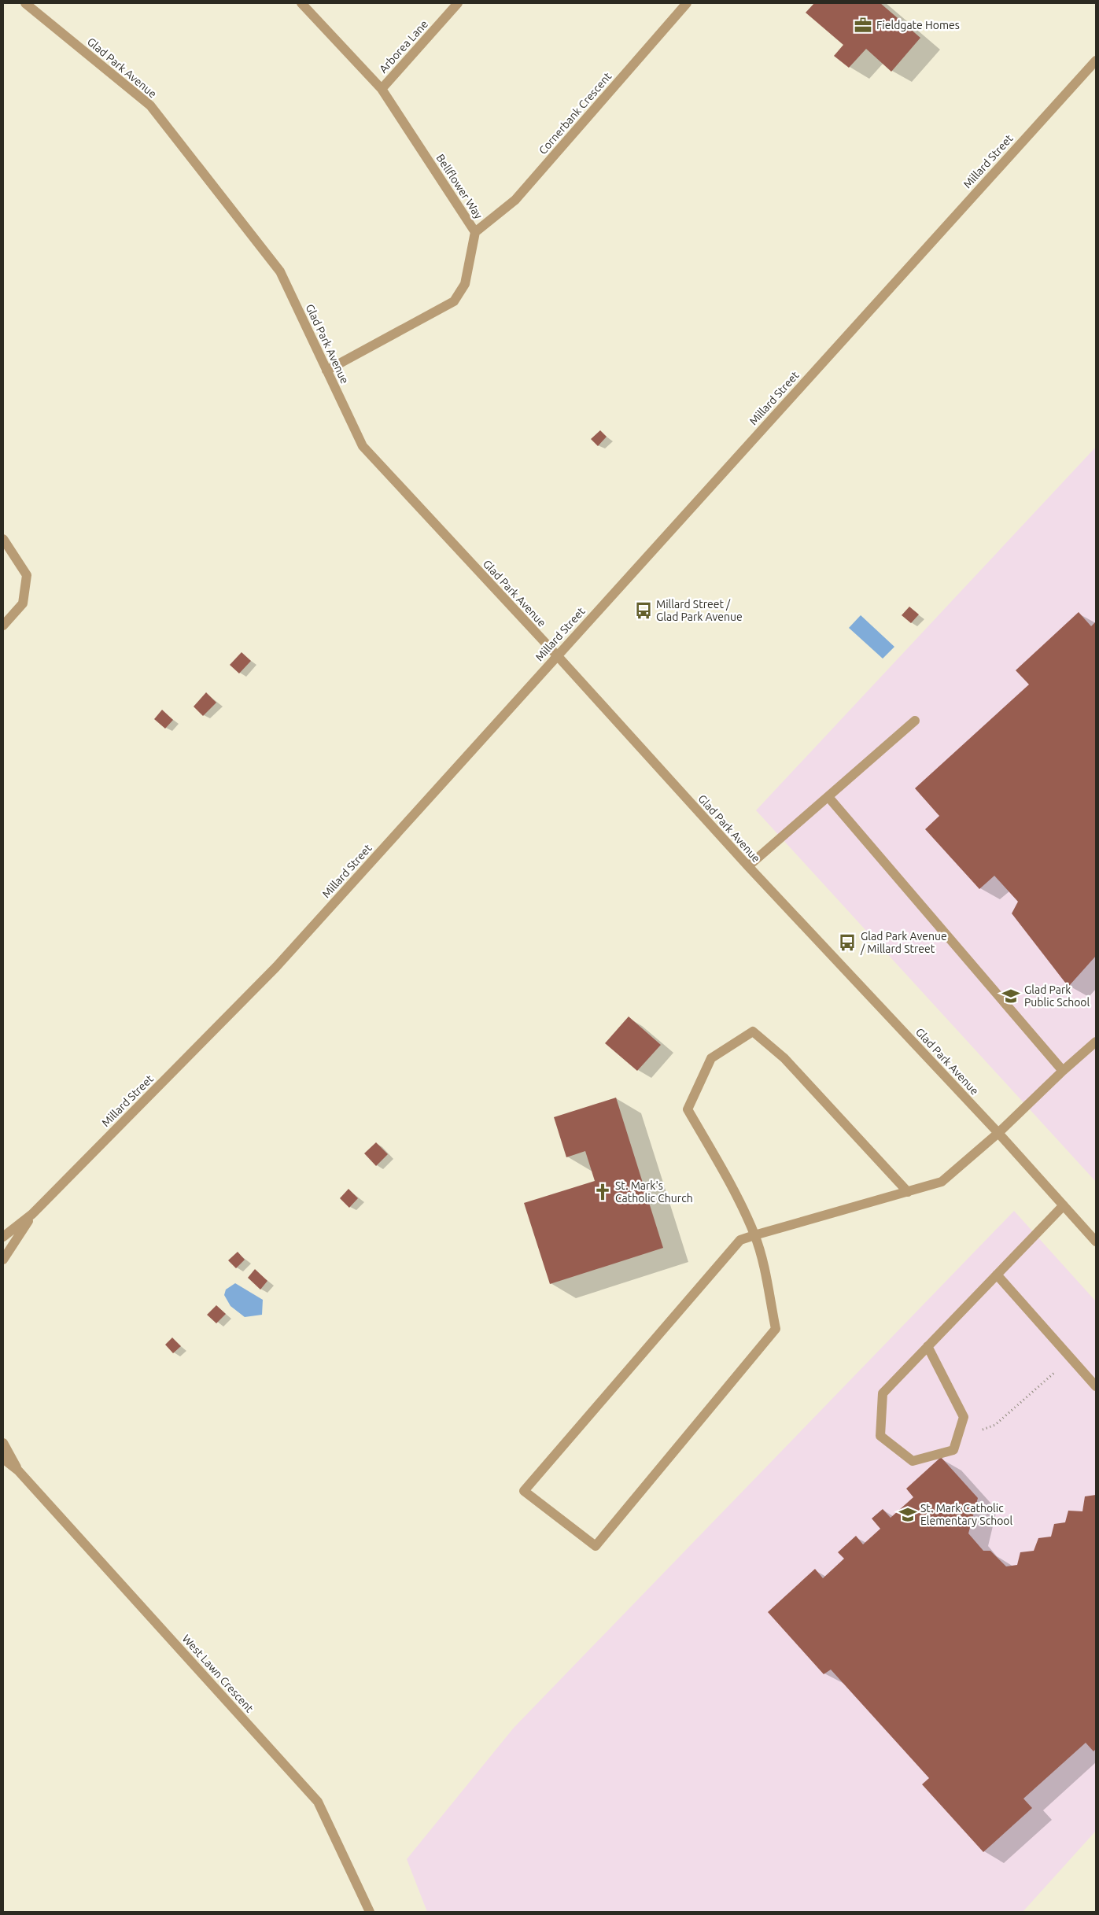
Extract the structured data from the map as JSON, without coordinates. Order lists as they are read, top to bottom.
{
  "streets": {
    "street": [
      "Arborea Lane",
      "Glad Park Avenue",
      "Cornerbank Crescent",
      "Millard Street",
      "Bellflower Way",
      "West Lawn Crescent"
    ]
  },
  "crossings": [
    ["Arborea Lane", "Bellflower Way"],
    ["Glad Park Avenue", "Millard Street"],
    ["Glad Park Avenue", "Bellflower Way"],
    ["Cornerbank Crescent", "Bellflower Way"]
  ],
  "places": {
    "office": ["Fieldgate Homes"],
    "bus stop": ["Millard Street / Glad Park Avenue", "Glad Park Avenue / Millard Street"],
    "school or university": ["Glad Park Public School", "St. Mark Catholic Elementary School"],
    "church": ["St. Mark's Catholic Church"]
  }
}
